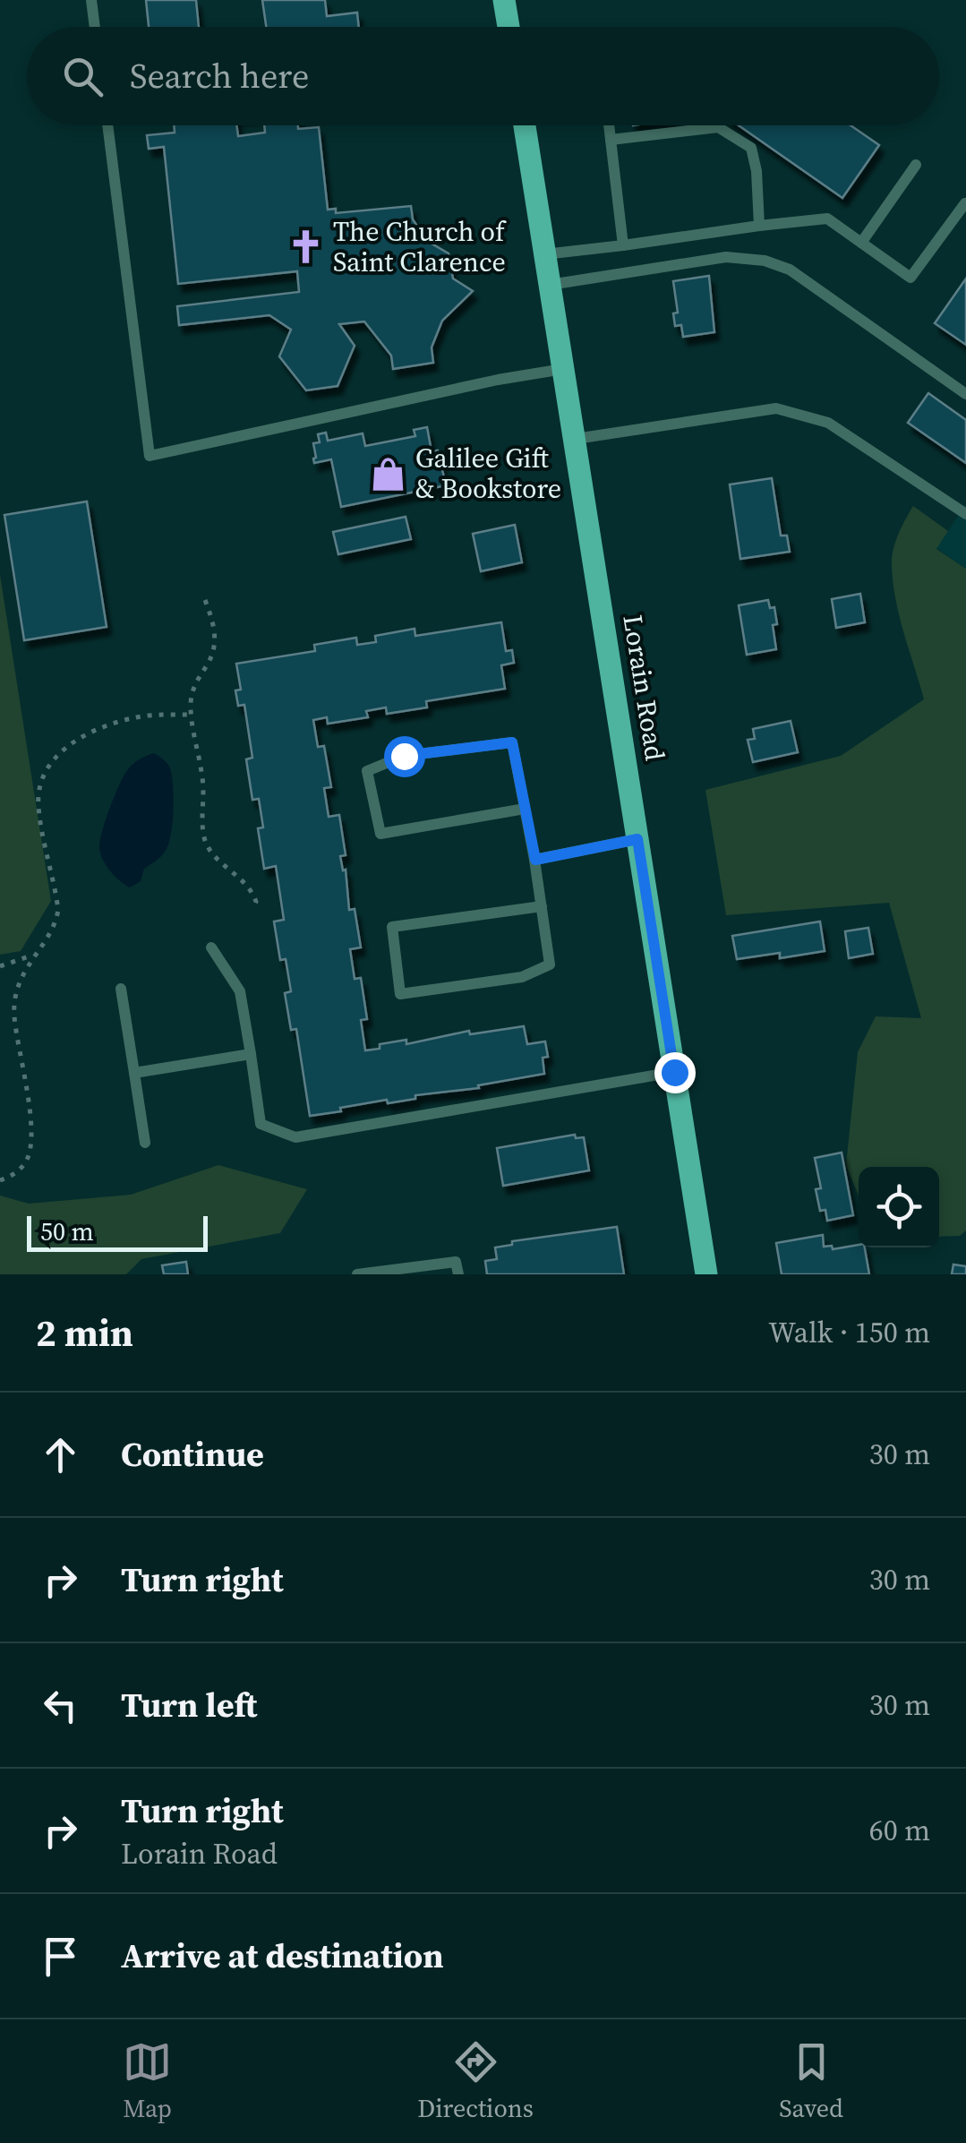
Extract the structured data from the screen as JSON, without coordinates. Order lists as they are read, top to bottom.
{
  "streets": {
    "main road": ["Lorain Road"]
  },
  "places": {
    "church": ["The Church of Saint Clarence"],
    "shop": ["Galilee Gift & Bookstore"]
  },
  "scale_bar": "50 m",
  "page": {
    "search": "Search here",
    "scale": "50 m",
    "heading": ["2 min", "Walk · 150 m"],
    "list": [
      ["Continue", "30 m"],
      ["Turn right", "30 m"],
      ["Turn left", "30 m"],
      ["Turn right", "Lorain Road", "60 m"],
      "Arrive at destination"
    ],
    "nav": ["Map", "Directions", "Saved"]
  }
}
